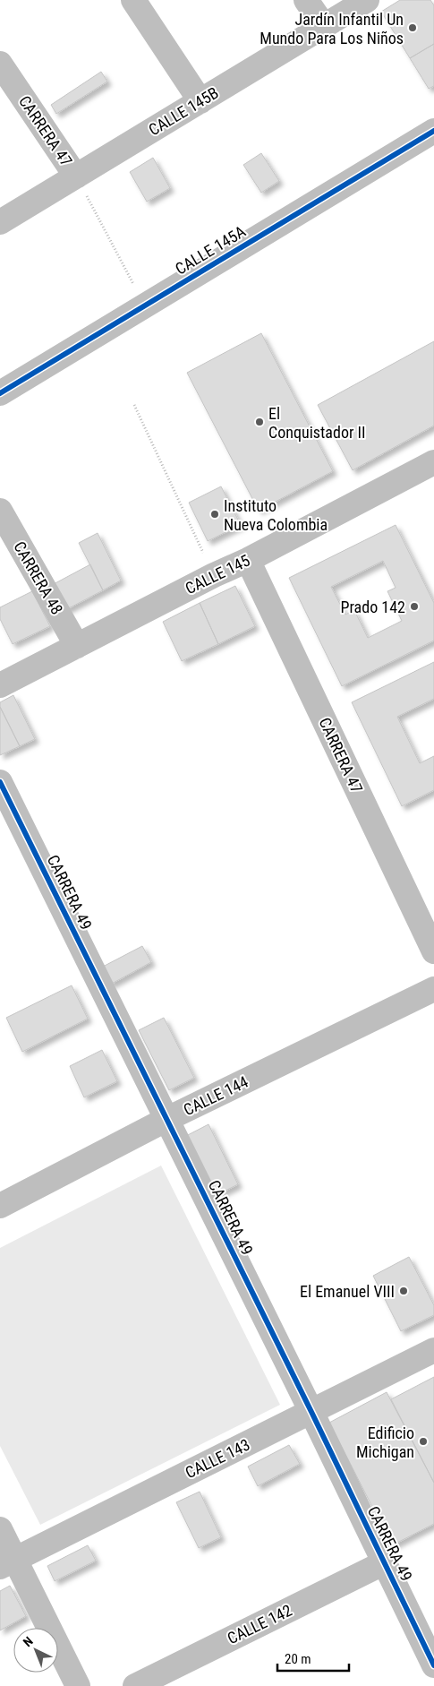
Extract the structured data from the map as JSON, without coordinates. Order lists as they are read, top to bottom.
{
  "streets": {
    "street": [
      "CALLE 145B",
      "CARRERA 47",
      "CALLE 145A",
      "CALLE 145",
      "CARRERA 48",
      "CARRERA 49",
      "CALLE 144",
      "CALLE 143",
      "CALLE 142"
    ]
  },
  "crossings": [
    ["CALLE 145B", "CARRERA 47"],
    ["CARRERA 47", "CALLE 145"],
    ["CALLE 145", "CARRERA 48"],
    ["CARRERA 49", "CALLE 144"],
    ["CARRERA 49", "CALLE 143"],
    ["CARRERA 49", "CALLE 142"]
  ],
  "places": [
    "Jardín Infantil Un Mundo Para Los Niños",
    "El Conquistador II",
    "Instituto Nueva Colombia",
    "Prado 142",
    "El Emanuel VIII",
    "Edificio Michigan"
  ],
  "scale_bar": "20 m",
  "north": "top left"
}
